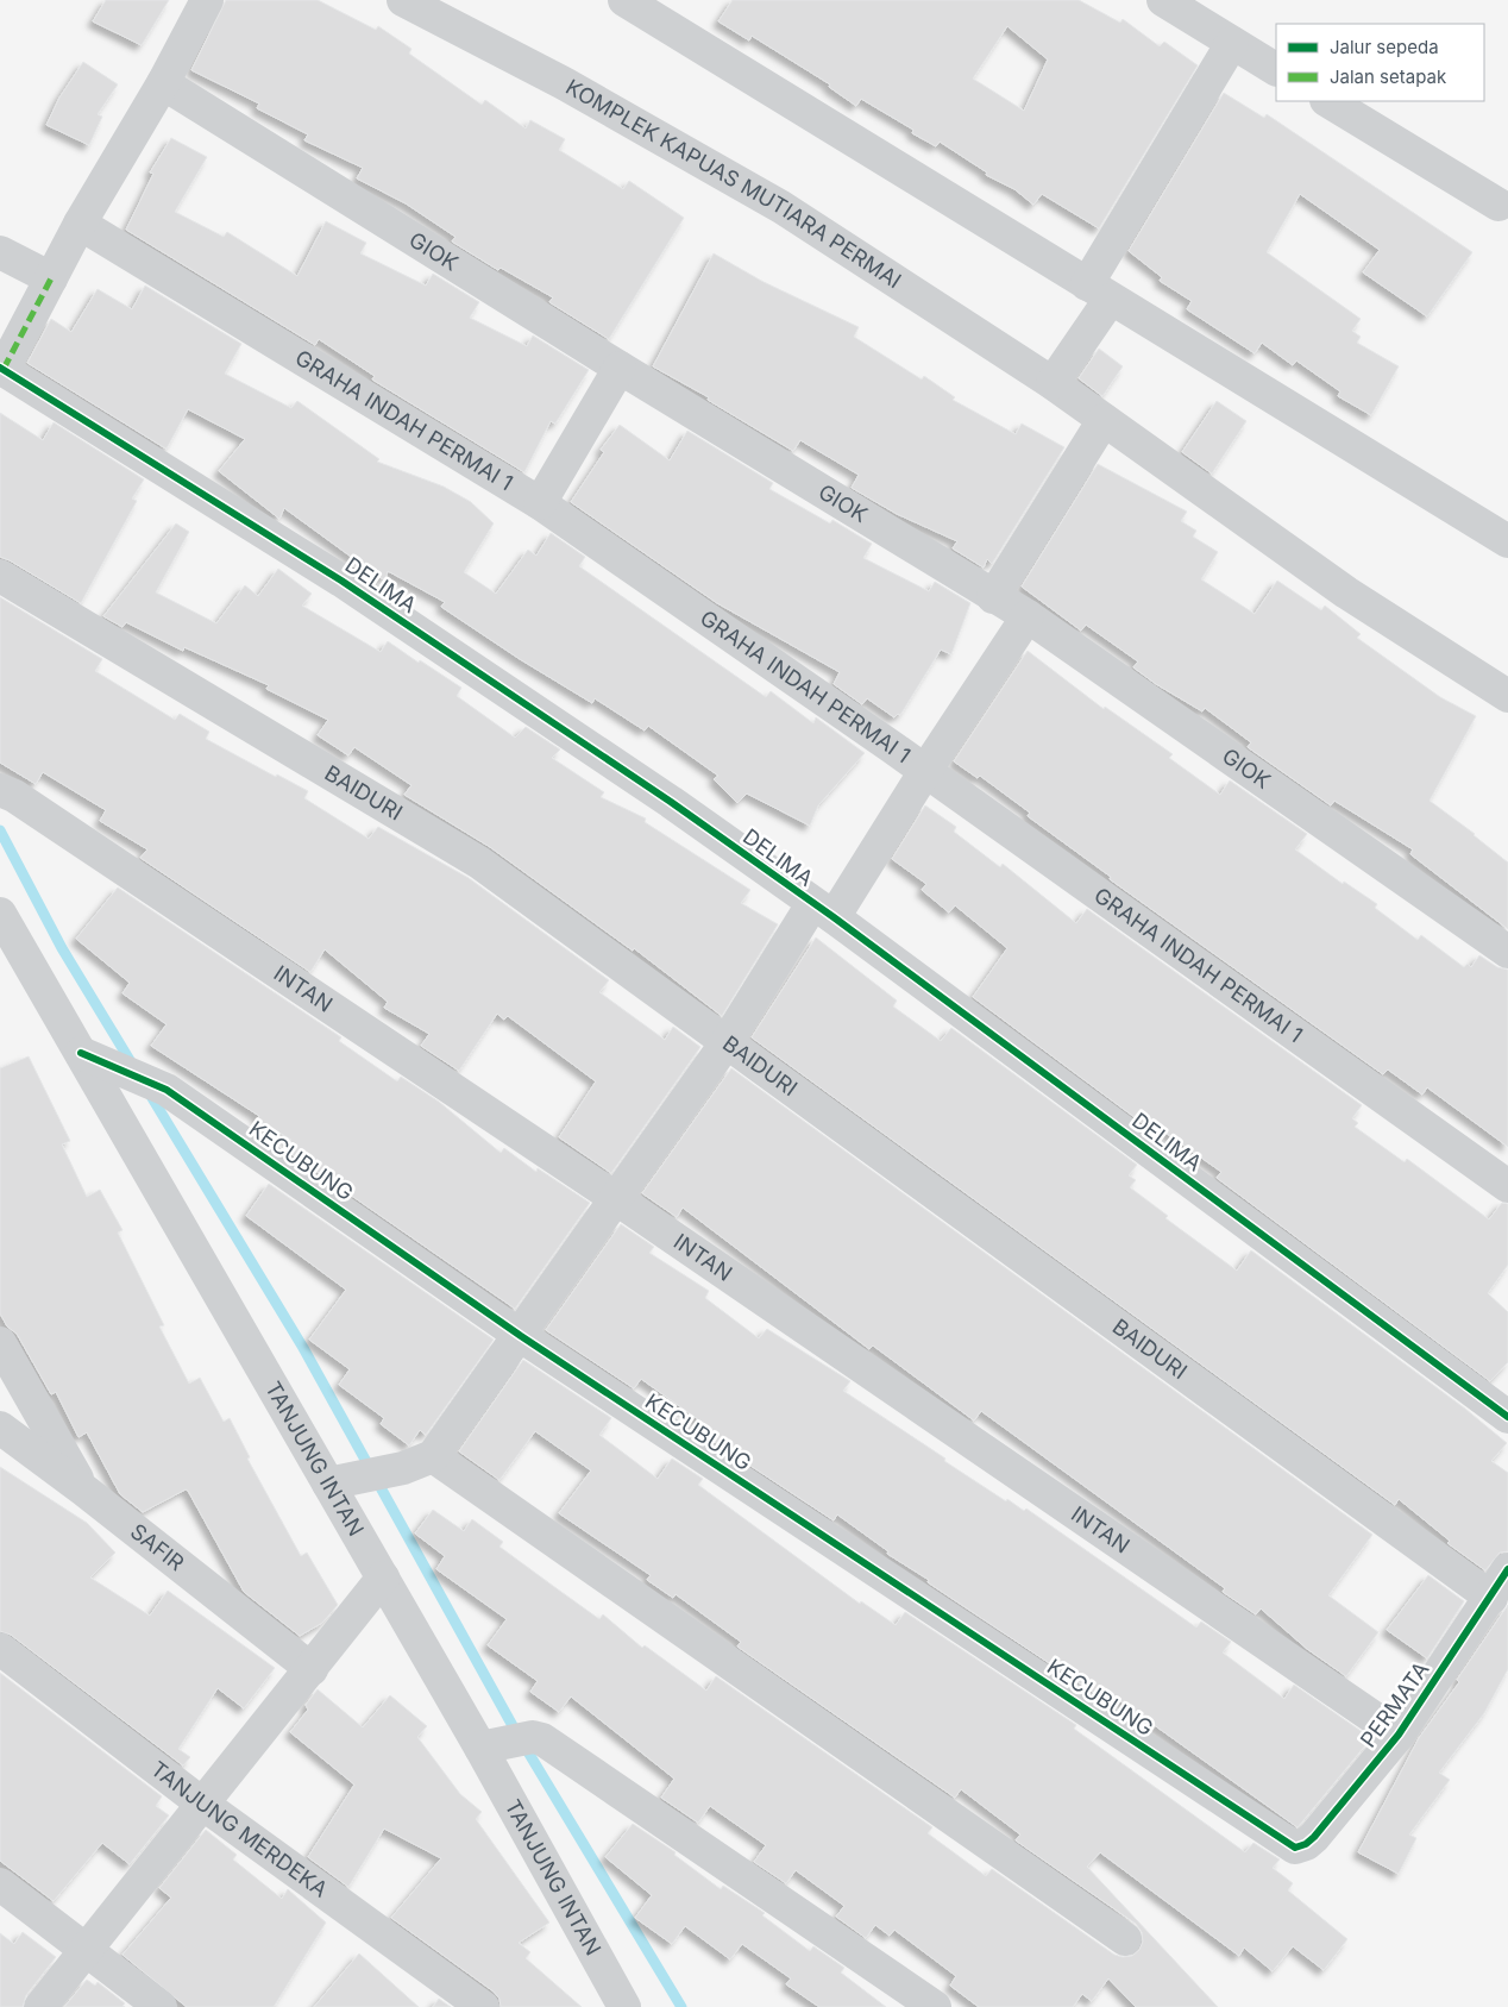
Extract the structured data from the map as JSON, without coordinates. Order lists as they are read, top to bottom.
{
  "streets": {
    "street": [
      "KOMPLEK KAPUAS MUTIARA PERMAI",
      "GIOK",
      "GRAHA INDAH PERMAI 1",
      "DELIMA",
      "BAIDURI",
      "INTAN",
      "KECUBUNG",
      "TANJUNG INTAN",
      "SAFIR",
      "PERMATA",
      "TANJUNG MERDEKA"
    ]
  },
  "crossings": [
    ["BAIDURI", "PERMATA"],
    ["INTAN", "PERMATA"],
    ["KECUBUNG", "TANJUNG INTAN"],
    ["KECUBUNG", "PERMATA"]
  ],
  "legend": ["Jalur sepeda", "Jalan setapak"]
}
